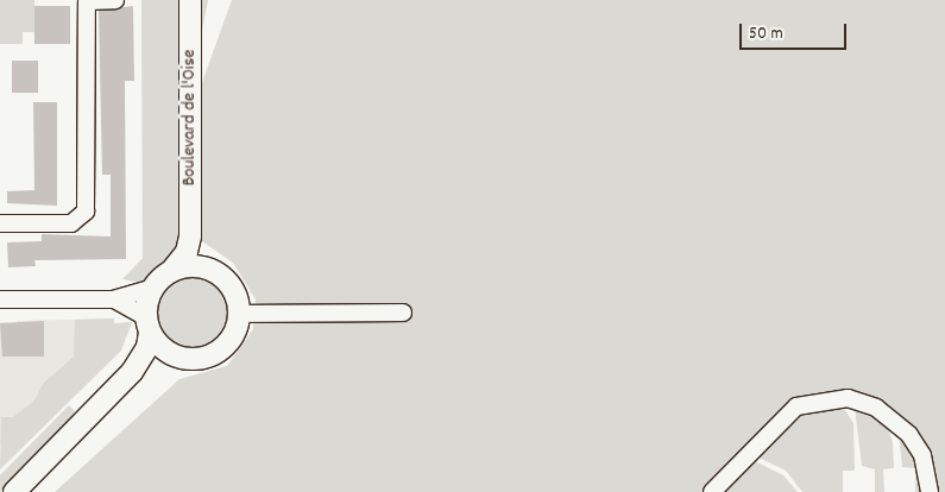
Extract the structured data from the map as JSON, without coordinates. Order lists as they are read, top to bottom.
{
  "streets": {
    "main road": ["Boulevard de l'Oise"]
  },
  "scale_bar": "50 m"
}
